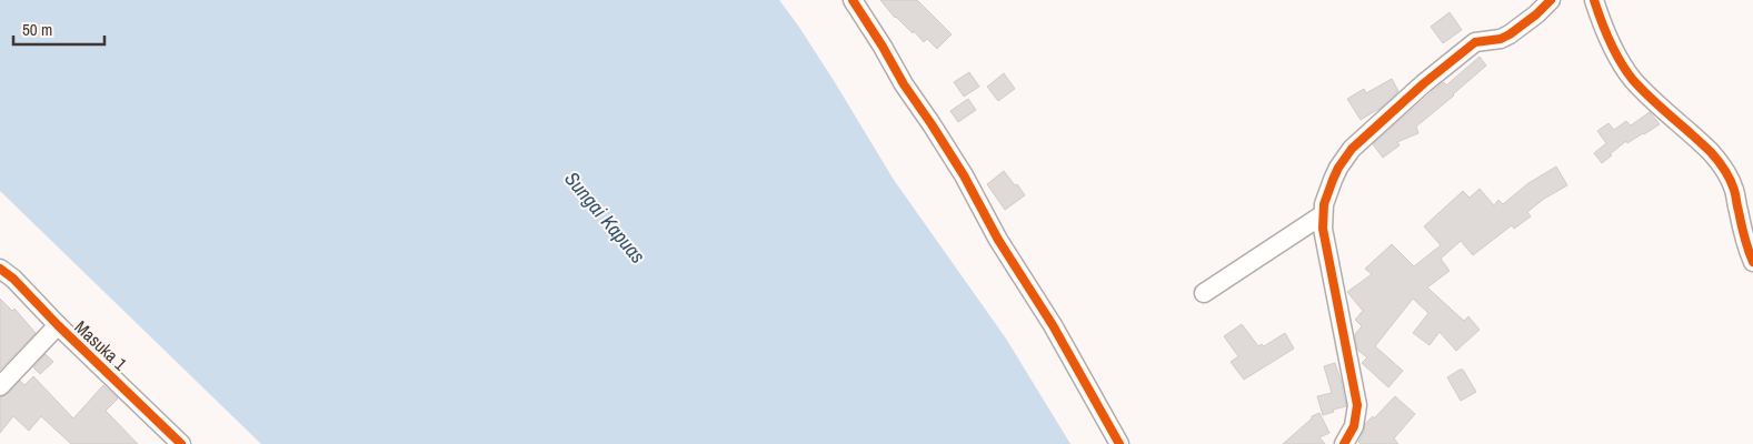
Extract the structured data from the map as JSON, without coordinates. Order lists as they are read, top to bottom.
{
  "streets": {
    "street": ["Masuka 1"]
  },
  "water": ["Sungai Kapuas"],
  "scale_bar": "50 m"
}
